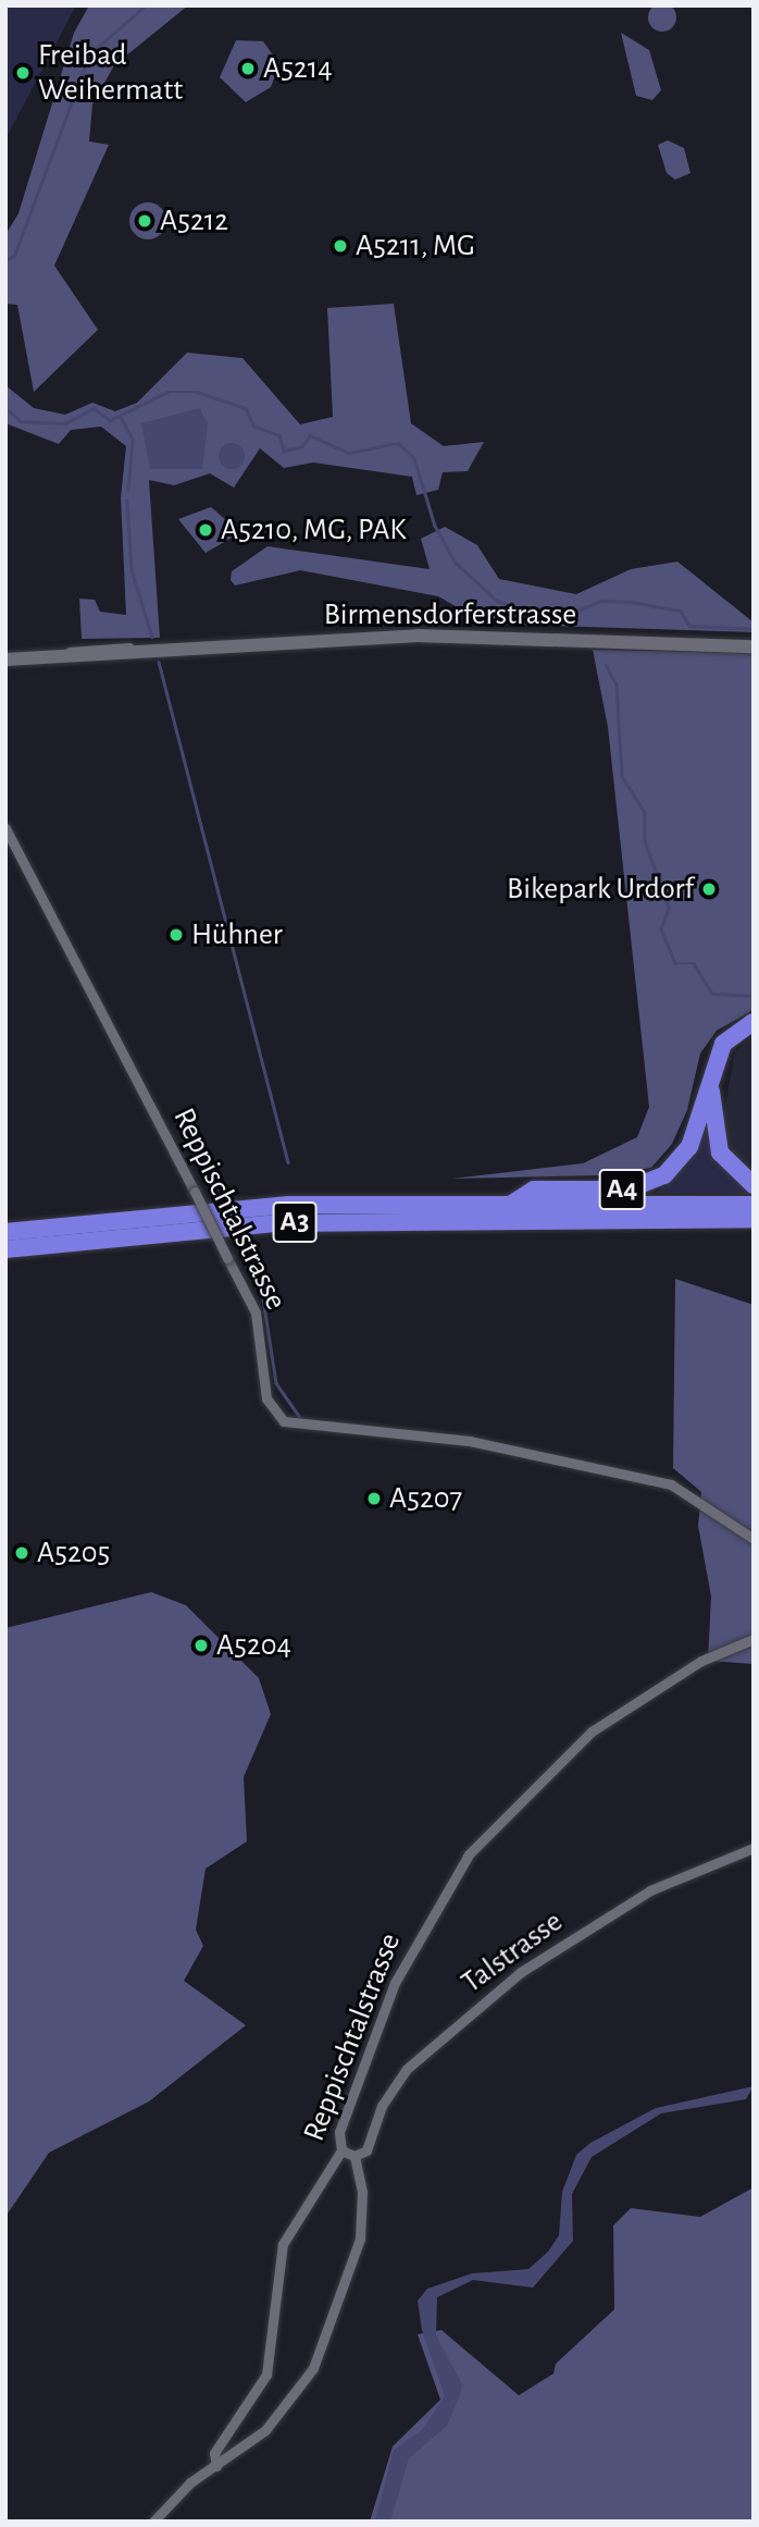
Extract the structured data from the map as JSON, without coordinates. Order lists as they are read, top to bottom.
{
  "streets": {
    "highway": ["A4", "A3"],
    "main road": ["Birmensdorferstrasse"],
    "street": ["Reppischtalstrasse", "Talstrasse"]
  },
  "crossings": [
    ["A4", "A3"]
  ],
  "places": [
    "A5214",
    "Freibad Weihermatt",
    "A5212",
    "A5211, MG",
    "A5210, MG, PAK",
    "Bikepark Urdorf",
    "Hühner",
    "A5207",
    "A5205",
    "A5204"
  ]
}
